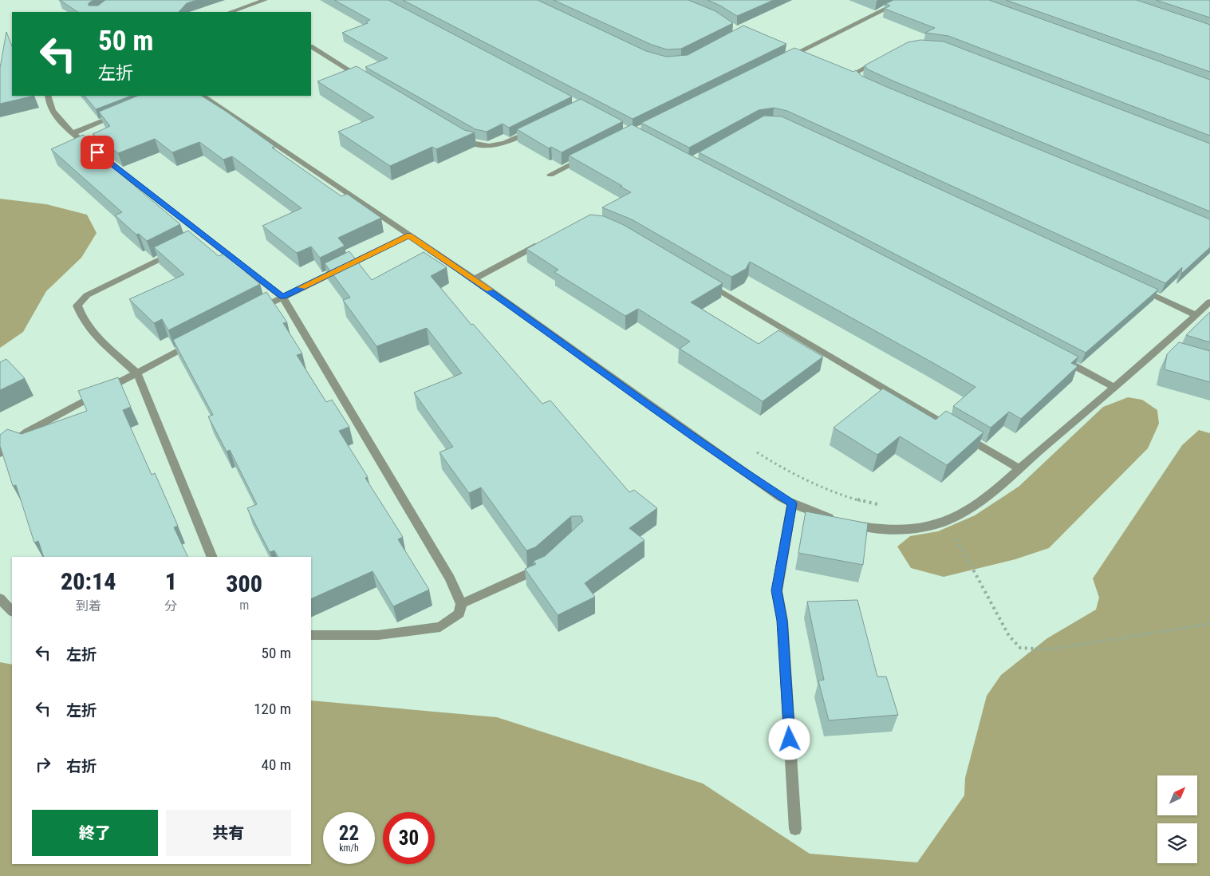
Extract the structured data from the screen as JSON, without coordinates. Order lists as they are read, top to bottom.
{
  "north": "top right",
  "page": {
    "turn": ["50 m", "左折"],
    "eta": [
      "20:14",
      "到着",
      "1",
      "分",
      "300",
      "m"
    ],
    "list": [
      {
        "name": "左折",
        "value": "50 m"
      },
      {
        "name": "左折",
        "value": "120 m"
      },
      {
        "name": "右折",
        "value": "40 m"
      }
    ],
    "buttons": ["終了", "共有"],
    "speed": "22 km/h",
    "limit": "30"
  }
}
